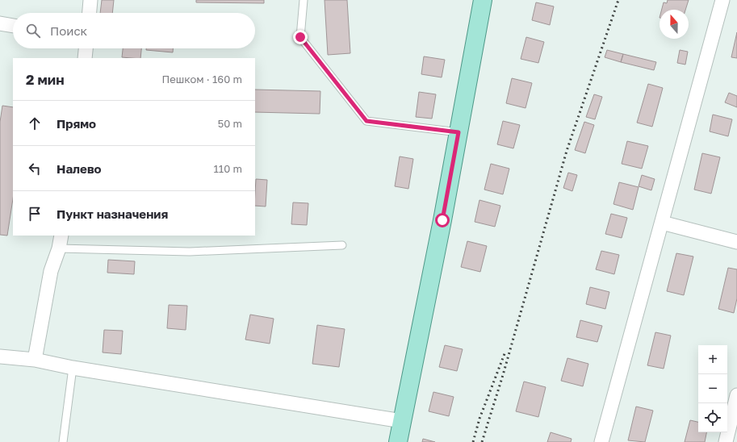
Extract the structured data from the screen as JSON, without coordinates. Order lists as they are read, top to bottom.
{
  "north": "top",
  "page": {
    "search": "Поиск",
    "heading": ["2 мин", "Пешком · 160 m"],
    "list": [
      ["Прямо", "50 m"],
      ["Налево", "110 m"],
      "Пункт назначения"
    ],
    "map_buttons": ["+", "−"]
  }
}
